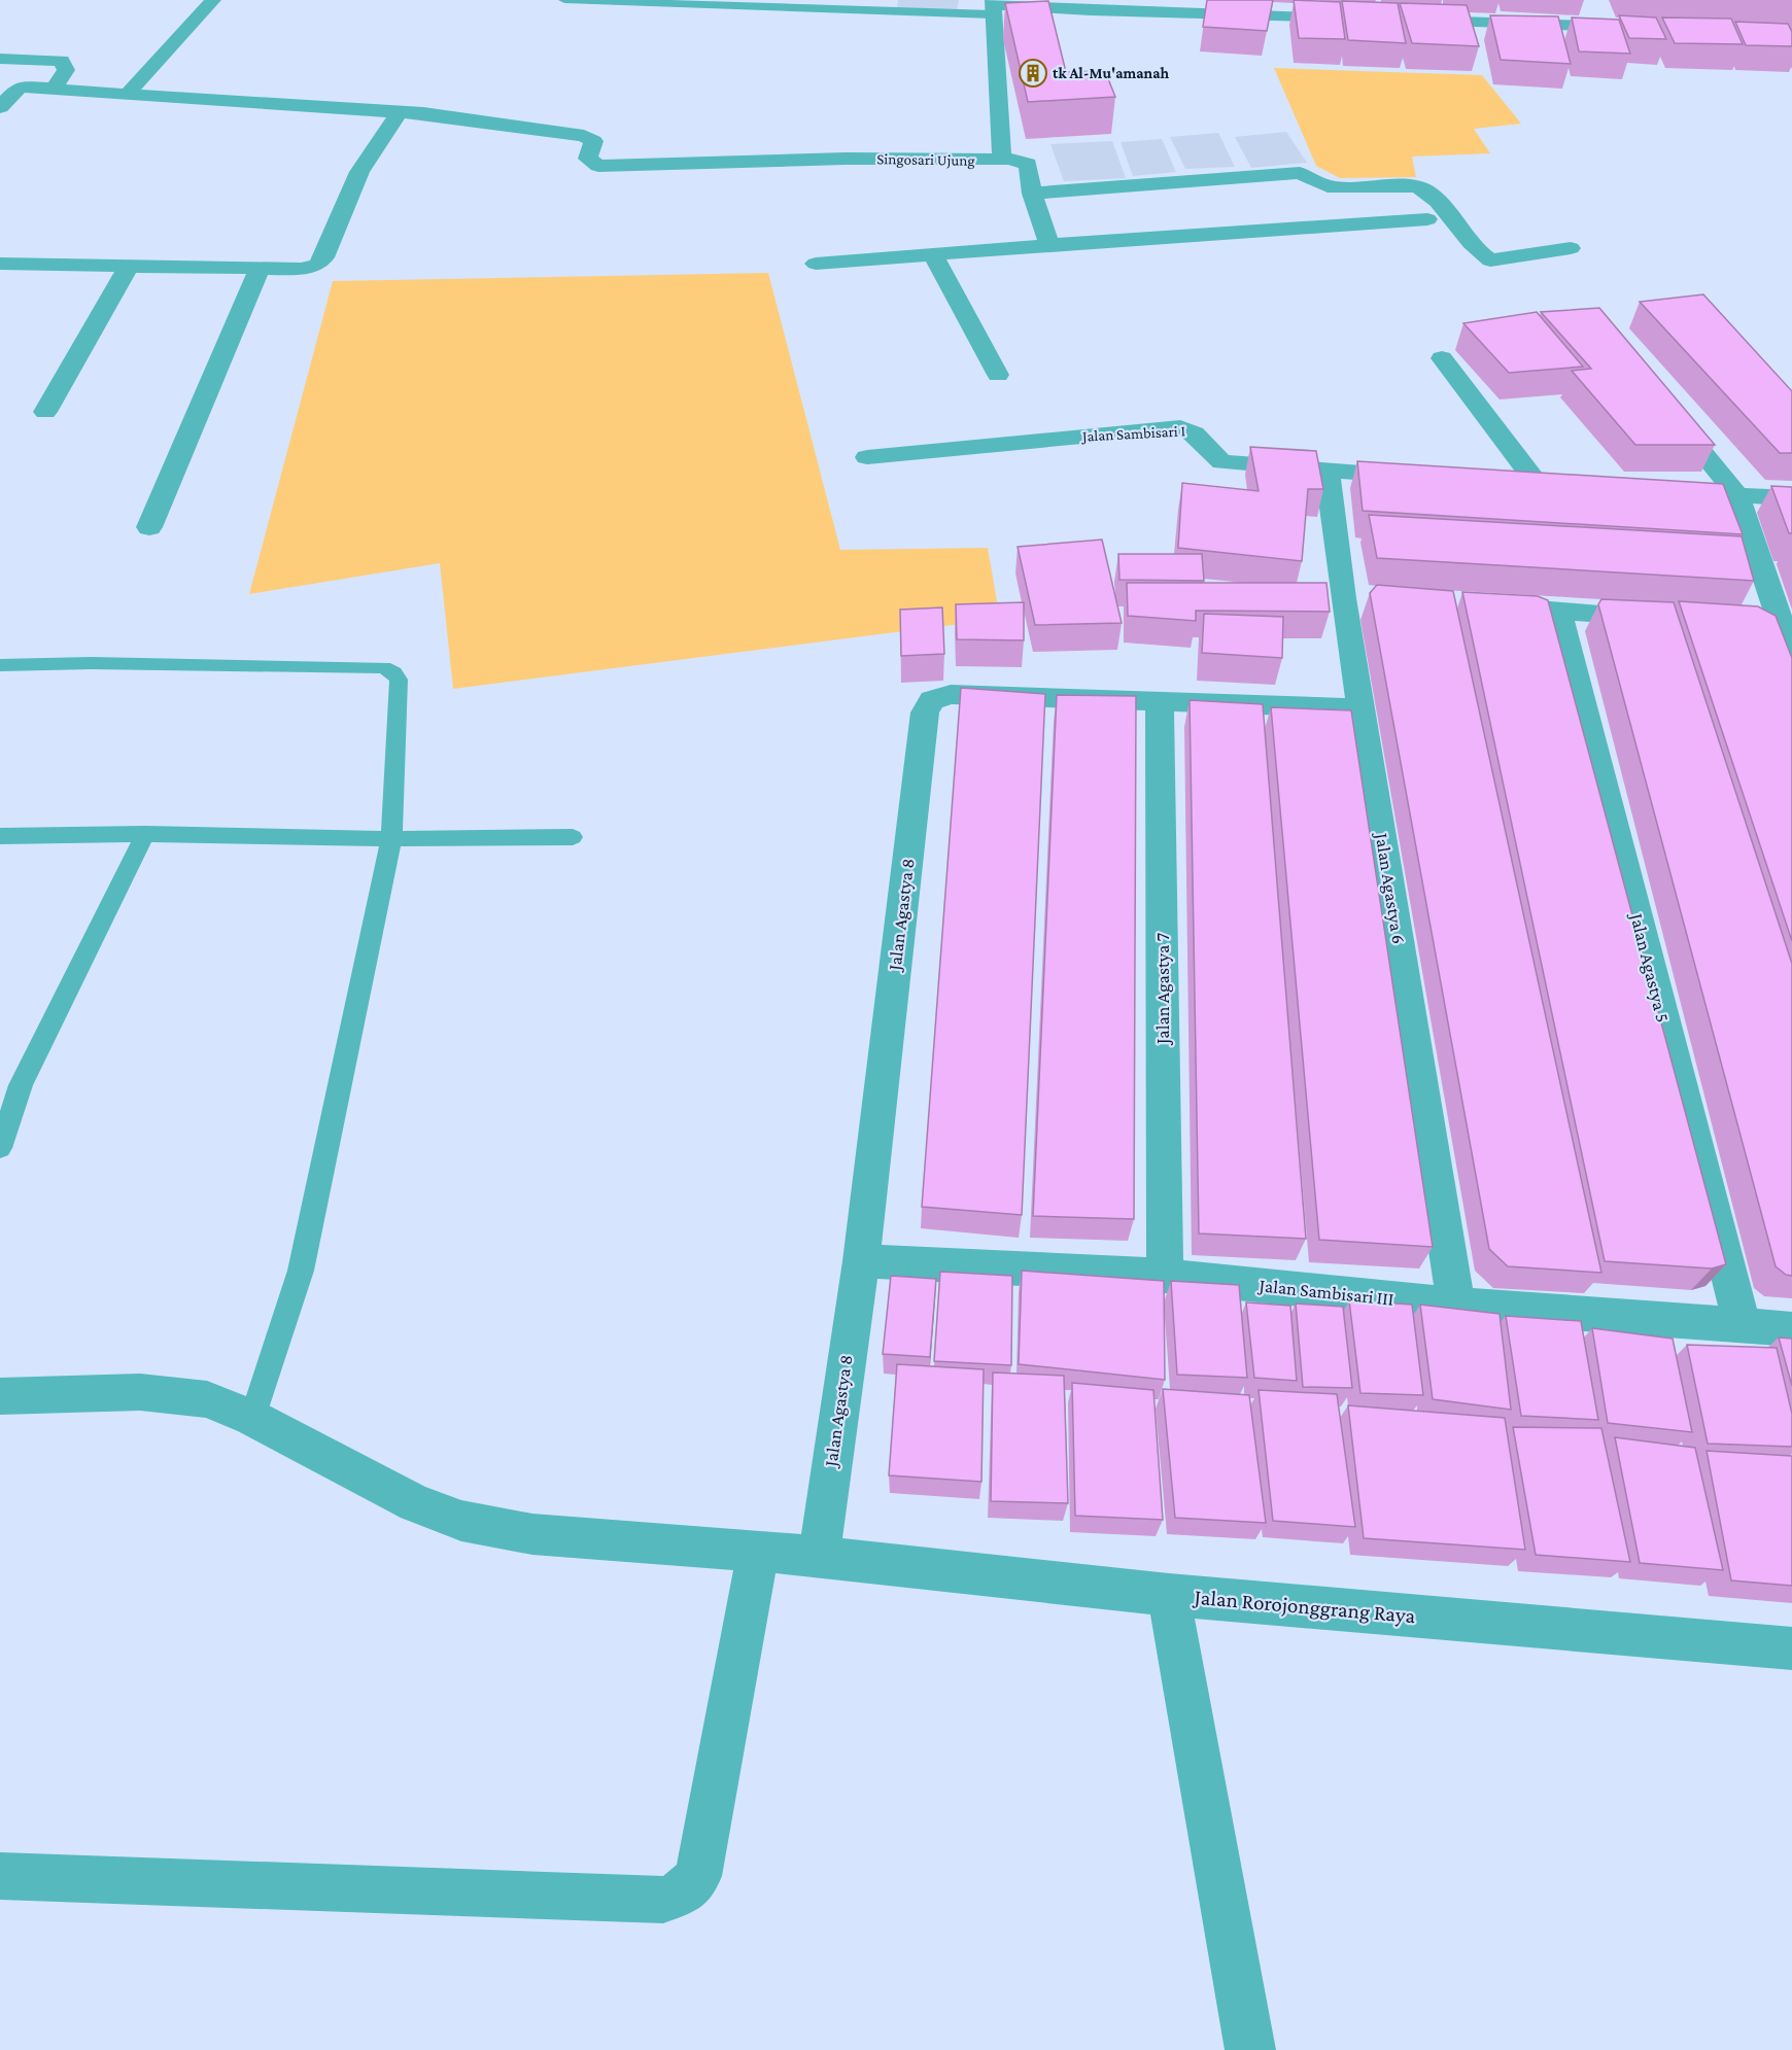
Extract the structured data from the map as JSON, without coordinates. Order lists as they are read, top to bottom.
{
  "streets": {
    "street": [
      "Singosari Ujung",
      "Jalan Sambisari I",
      "Jalan Agastya 6",
      "Jalan Agastya 8",
      "Jalan Agastya 5",
      "Jalan Agastya 7",
      "Jalan Sambisari III",
      "Jalan Rorojonggrang Raya"
    ]
  },
  "crossings": [
    ["Jalan Sambisari I", "Jalan Agastya 6"],
    ["Jalan Agastya 6", "Jalan Agastya 8"],
    ["Jalan Agastya 6", "Jalan Sambisari III"],
    ["Jalan Agastya 8", "Jalan Agastya 7"],
    ["Jalan Agastya 8", "Jalan Sambisari III"],
    ["Jalan Agastya 8", "Jalan Rorojonggrang Raya"],
    ["Jalan Agastya 5", "Jalan Sambisari III"],
    ["Jalan Agastya 7", "Jalan Sambisari III"]
  ],
  "places": {
    "building": ["tk Al-Mu'amanah"]
  }
}
